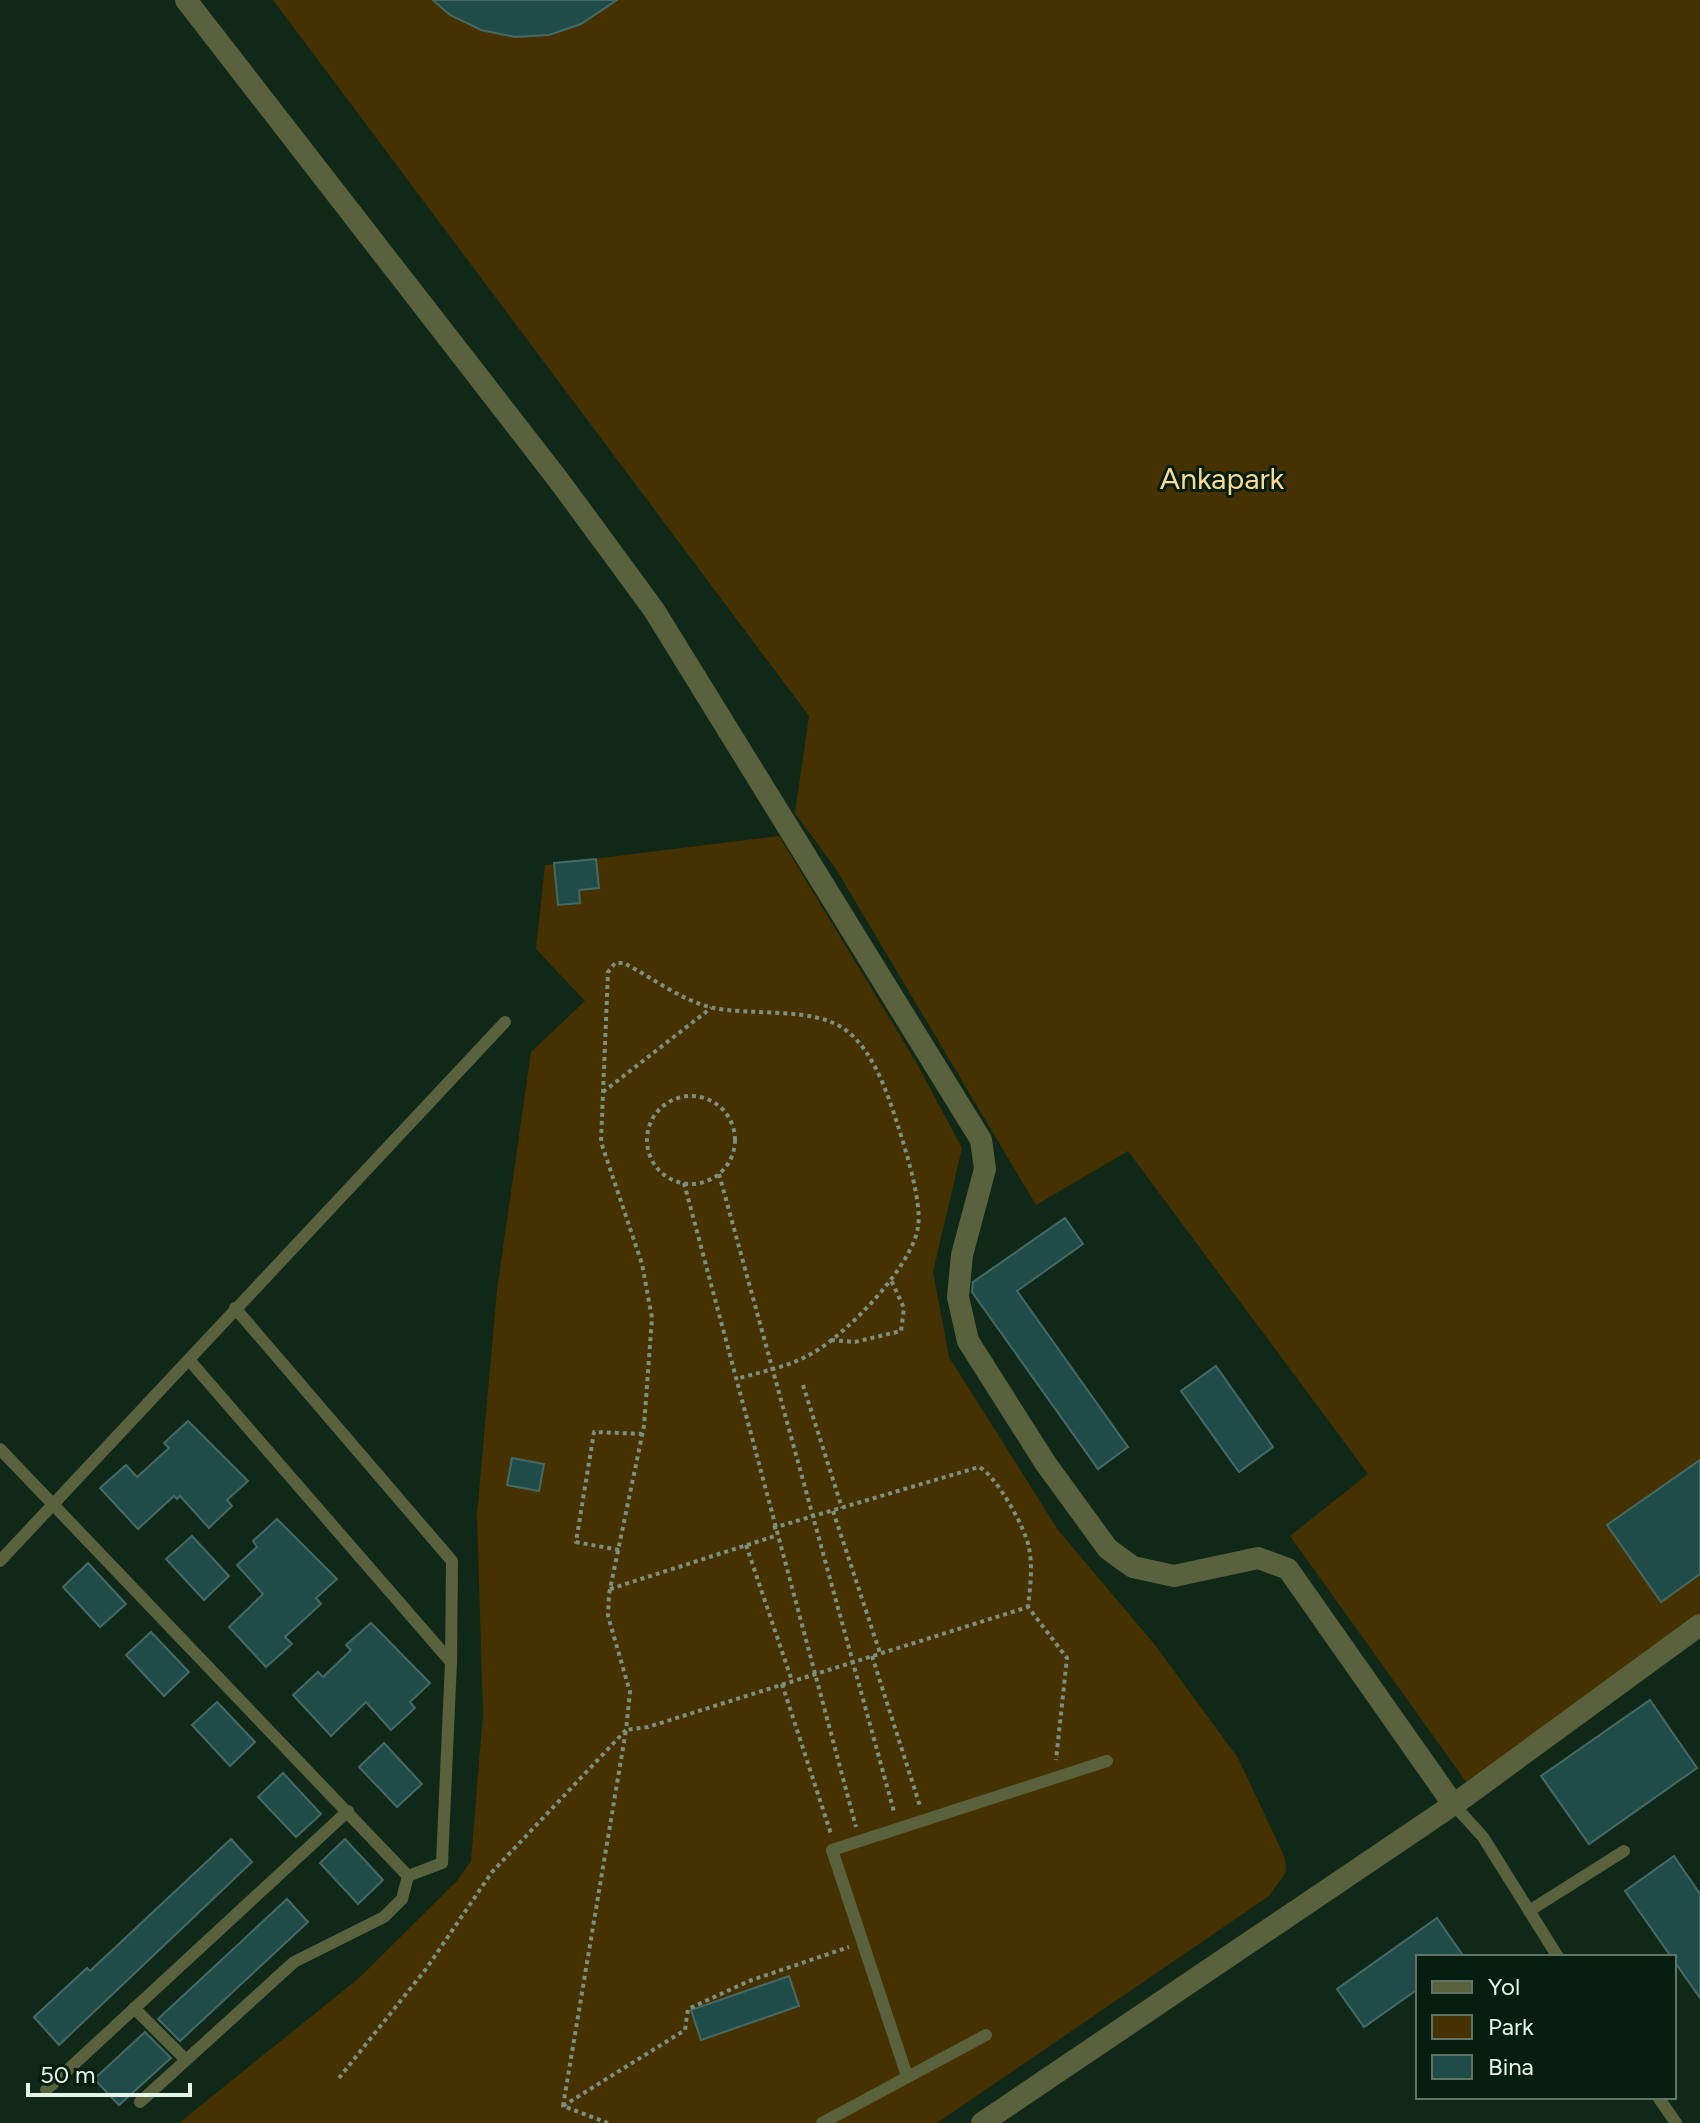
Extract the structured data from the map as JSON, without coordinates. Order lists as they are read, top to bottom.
{
  "parks": ["Ankapark"],
  "legend": ["Yol", "Park", "Bina"],
  "scale_bar": "50 m"
}
